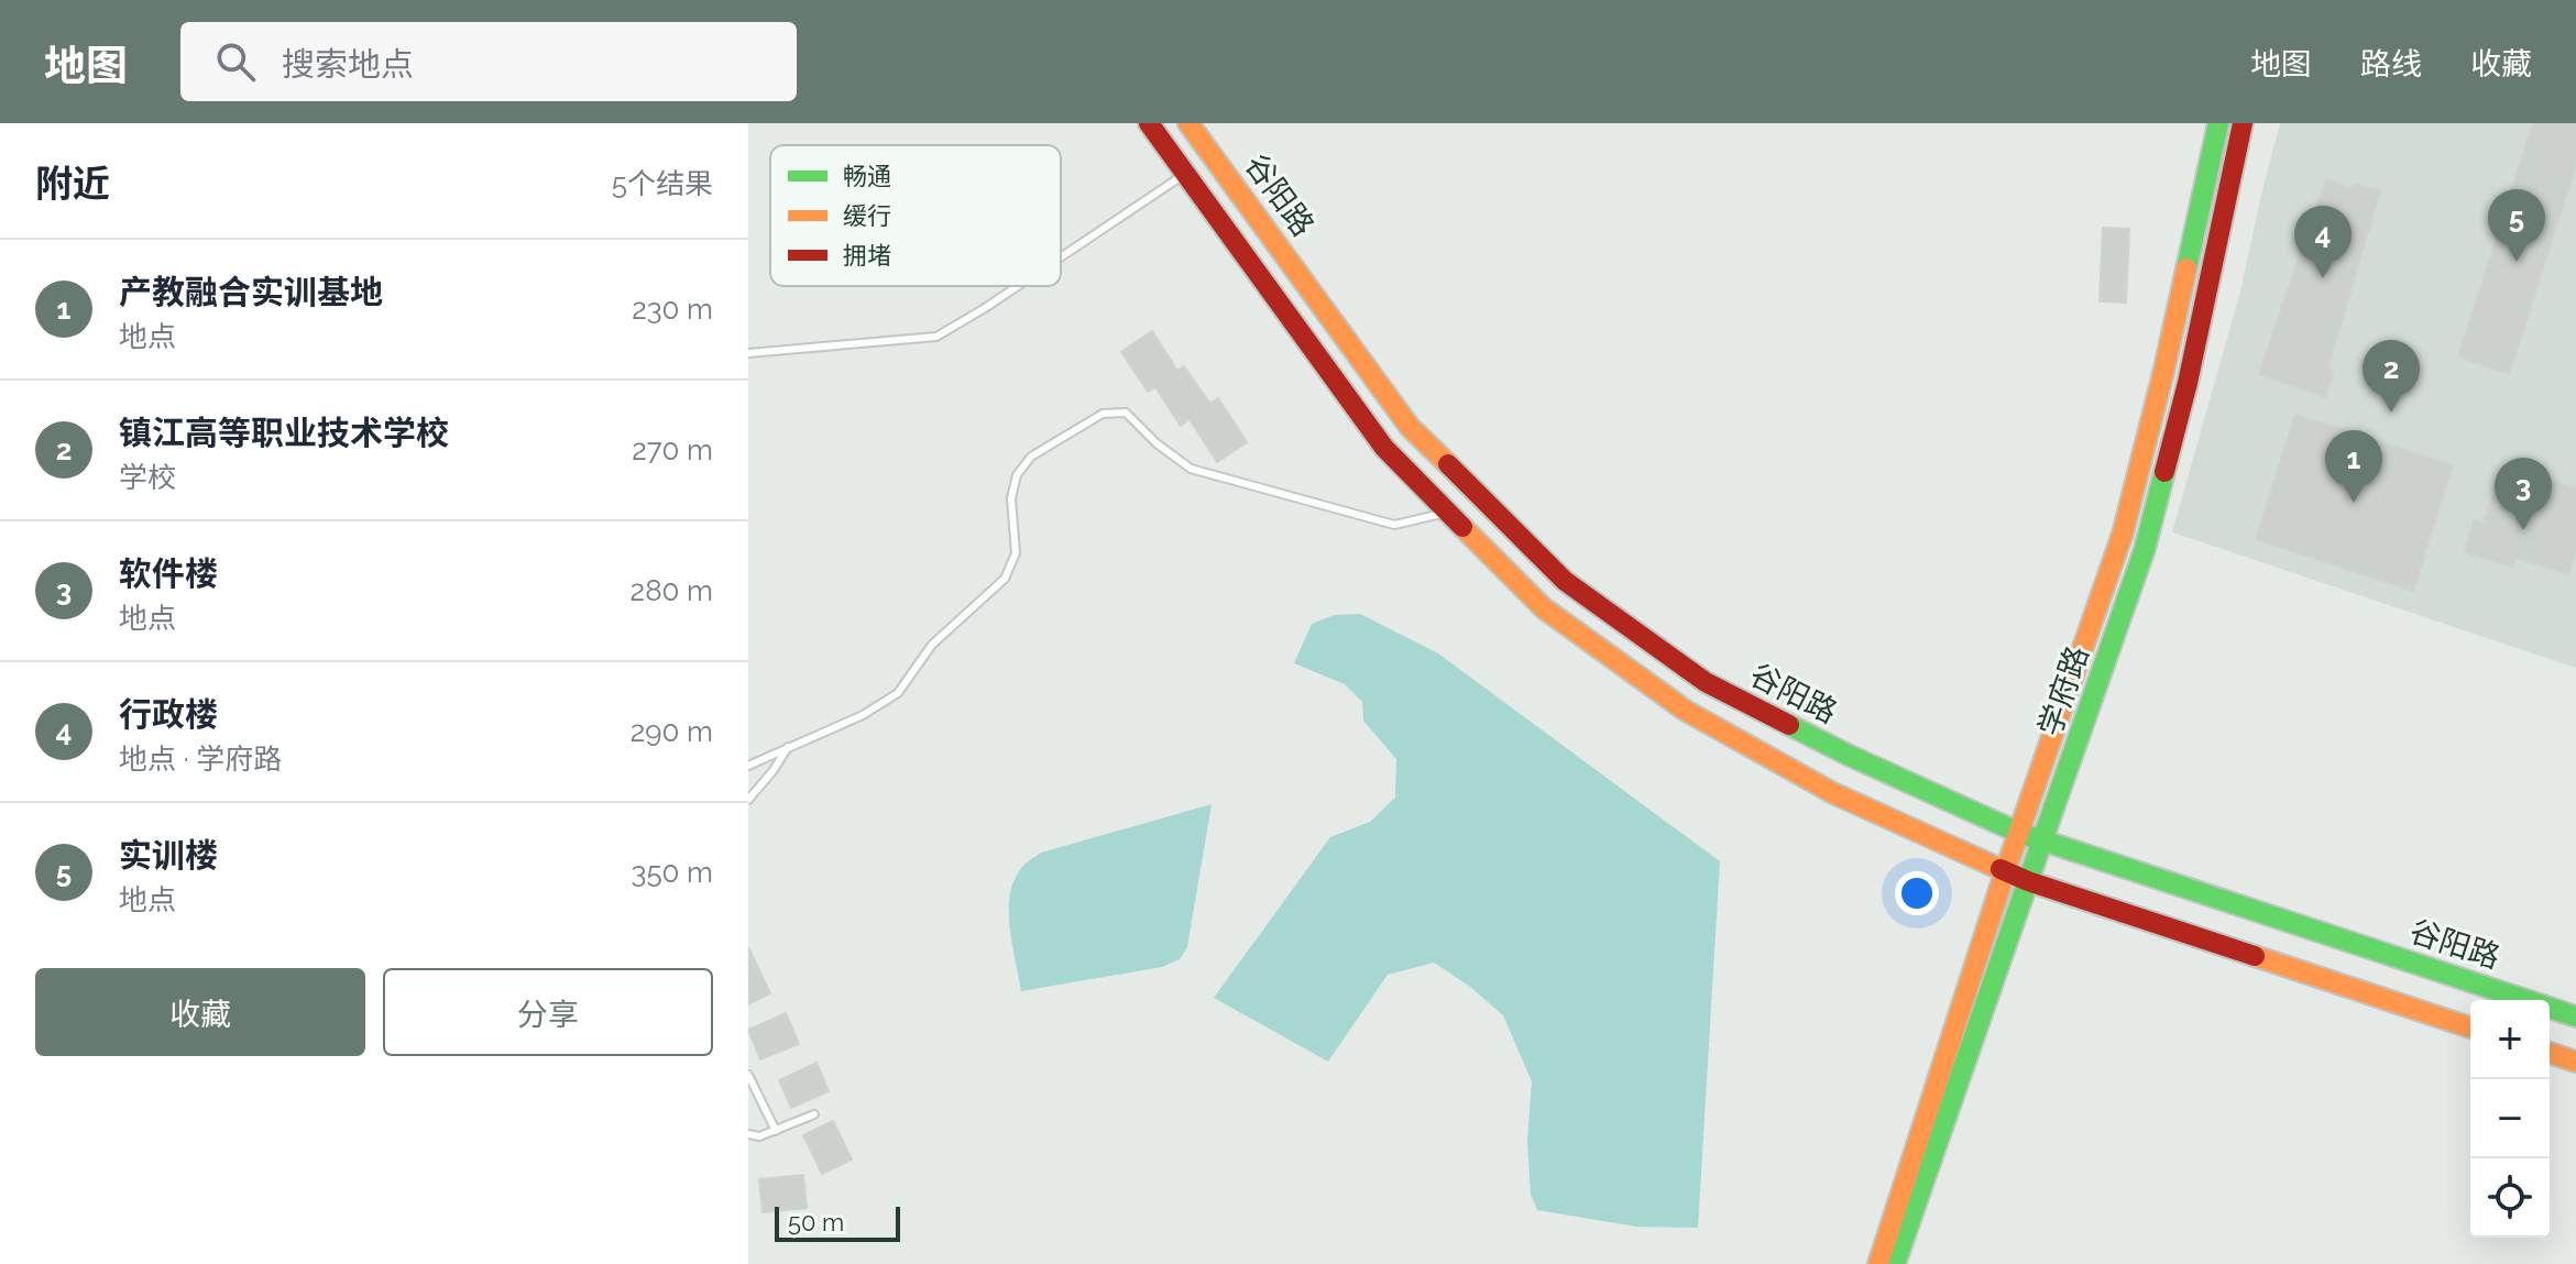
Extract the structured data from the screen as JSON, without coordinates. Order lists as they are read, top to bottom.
{
  "streets": {
    "main road": ["谷阳路", "学府路"]
  },
  "crossings": [
    ["谷阳路", "学府路"]
  ],
  "legend": ["畅通", "缓行", "拥堵"],
  "scale_bar": "50 m",
  "page": {
    "header": "地图",
    "search": "搜索地点",
    "nav": ["地图", "路线", "收藏"],
    "heading": ["附近", "5个结果"],
    "pins": [
      "5",
      "4",
      "2",
      "1",
      "3"
    ],
    "list": [
      {
        "mark": "1",
        "name": "产教融合实训基地",
        "note": "地点",
        "value": "230 m"
      },
      {
        "mark": "2",
        "name": "镇江高等职业技术学校",
        "note": "学校",
        "value": "270 m"
      },
      {
        "mark": "3",
        "name": "软件楼",
        "note": "地点",
        "value": "280 m"
      },
      {
        "mark": "4",
        "name": "行政楼",
        "note": "地点 · 学府路",
        "value": "290 m"
      },
      {
        "mark": "5",
        "name": "实训楼",
        "note": "地点",
        "value": "350 m"
      }
    ],
    "buttons": ["收藏", "分享"],
    "map_buttons": ["+", "−"],
    "scale": "50 m"
  }
}
